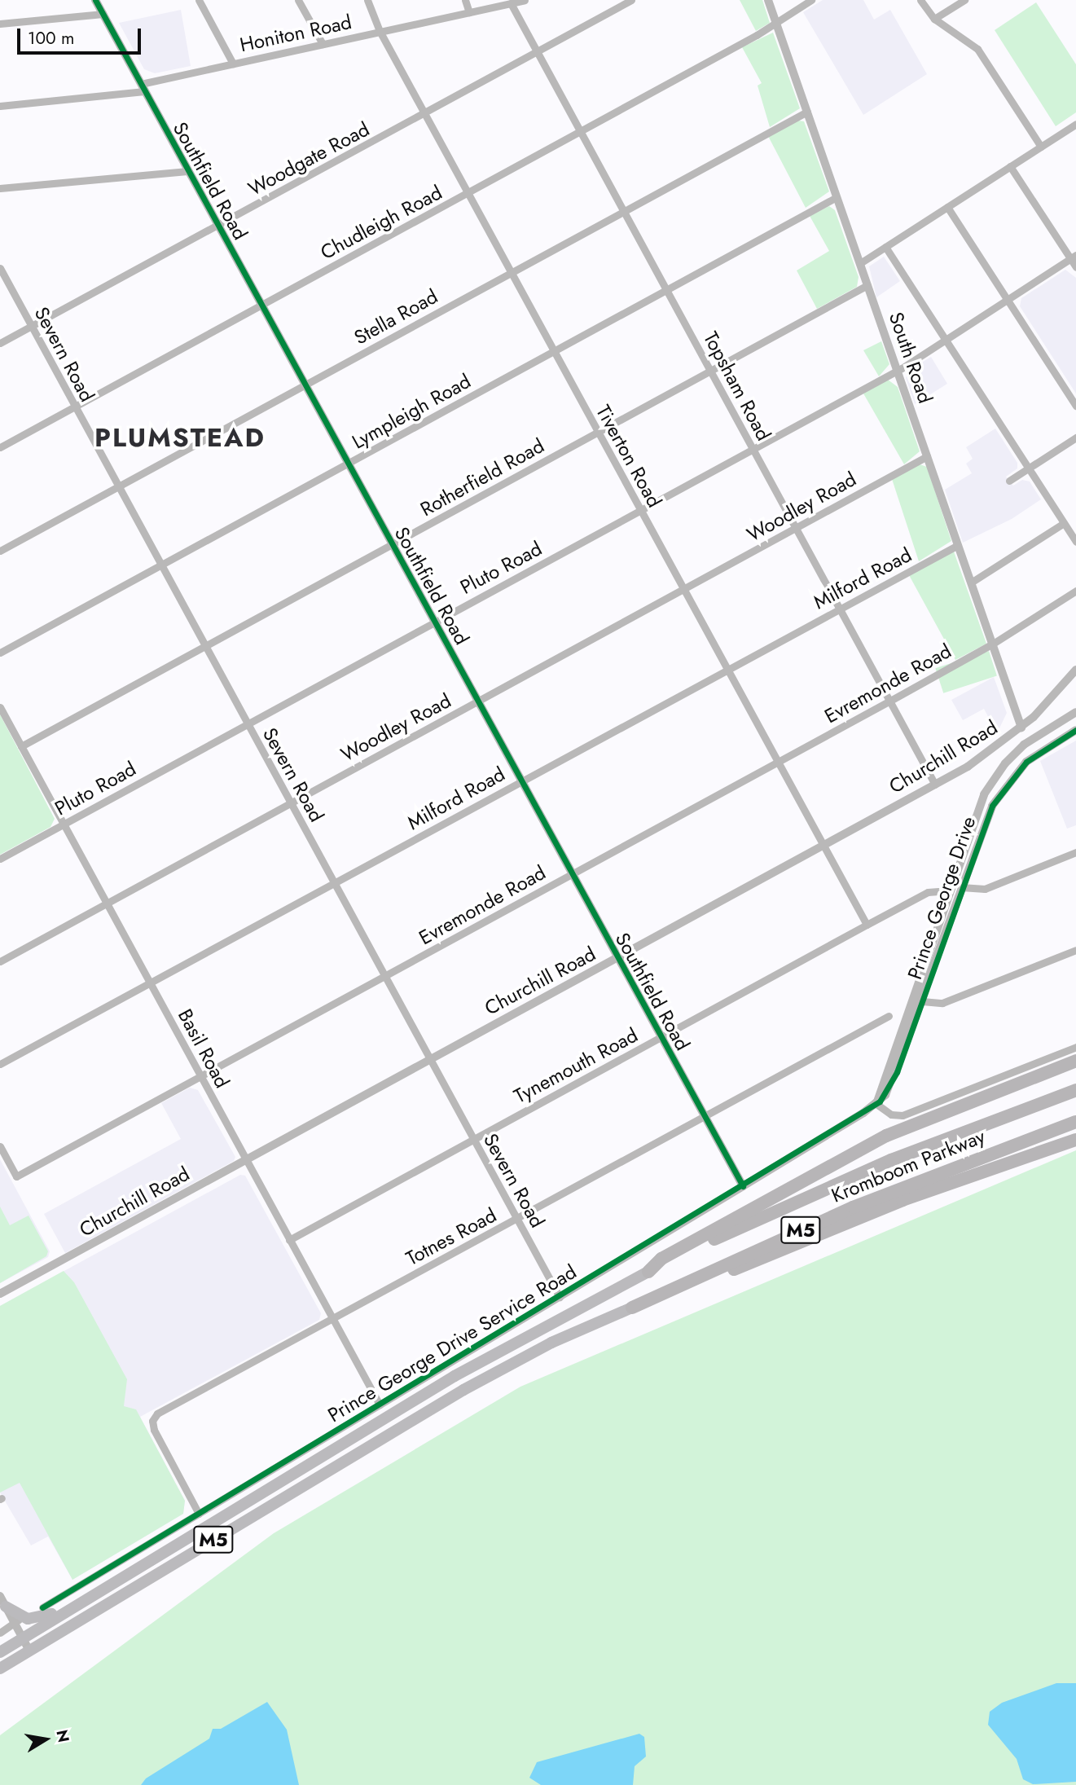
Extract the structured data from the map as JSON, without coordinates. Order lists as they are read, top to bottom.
{
  "streets": {
    "highway": ["Kromboom Parkway", "M5"],
    "street": [
      "Honiton Road",
      "Woodgate Road",
      "Southfield Road",
      "Chudleigh Road",
      "Stella Road",
      "Severn Road",
      "South Road",
      "Topsham Road",
      "Lympleigh Road",
      "Tiverton Road",
      "Rotherfield Road",
      "Woodley Road",
      "Pluto Road",
      "Milford Road",
      "Evremonde Road",
      "Churchill Road",
      "Prince George Drive",
      "Basil Road",
      "Tynemouth Road",
      "Totnes Road",
      "Prince George Drive Service Road"
    ]
  },
  "crossings": [
    ["Honiton Road", "Southfield Road"],
    ["Honiton Road", "Topsham Road"],
    ["Honiton Road", "Tiverton Road"],
    ["Woodgate Road", "Southfield Road"],
    ["Woodgate Road", "Severn Road"],
    ["Woodgate Road", "Topsham Road"],
    ["Woodgate Road", "Tiverton Road"],
    ["Southfield Road", "Chudleigh Road"],
    ["Southfield Road", "Stella Road"],
    ["Southfield Road", "Lympleigh Road"],
    ["Southfield Road", "Rotherfield Road"],
    ["Southfield Road", "Woodley Road"],
    ["Southfield Road", "Pluto Road"],
    ["Southfield Road", "Milford Road"],
    ["Southfield Road", "Evremonde Road"],
    ["Southfield Road", "Churchill Road"],
    ["Southfield Road", "Tynemouth Road"],
    ["Southfield Road", "Totnes Road"],
    ["Southfield Road", "Prince George Drive Service Road"],
    ["Chudleigh Road", "Severn Road"],
    ["Chudleigh Road", "South Road"],
    ["Chudleigh Road", "Topsham Road"],
    ["Chudleigh Road", "Tiverton Road"],
    ["Stella Road", "Severn Road"],
    ["Stella Road", "South Road"],
    ["Stella Road", "Topsham Road"],
    ["Stella Road", "Tiverton Road"],
    ["Severn Road", "Lympleigh Road"],
    ["Severn Road", "Rotherfield Road"],
    ["Severn Road", "Woodley Road"],
    ["Severn Road", "Pluto Road"],
    ["Severn Road", "Milford Road"],
    ["Severn Road", "Evremonde Road"],
    ["Severn Road", "Churchill Road"],
    ["Severn Road", "Tynemouth Road"],
    ["Severn Road", "Totnes Road"],
    ["Severn Road", "Prince George Drive Service Road"],
    ["South Road", "Lympleigh Road"],
    ["South Road", "Rotherfield Road"],
    ["South Road", "Woodley Road"],
    ["South Road", "Pluto Road"],
    ["South Road", "Milford Road"],
    ["South Road", "Evremonde Road"],
    ["South Road", "Churchill Road"],
    ["Topsham Road", "Lympleigh Road"],
    ["Topsham Road", "Rotherfield Road"],
    ["Topsham Road", "Woodley Road"],
    ["Topsham Road", "Pluto Road"],
    ["Topsham Road", "Milford Road"],
    ["Topsham Road", "Evremonde Road"],
    ["Topsham Road", "Churchill Road"],
    ["Lympleigh Road", "Tiverton Road"],
    ["Tiverton Road", "Rotherfield Road"],
    ["Tiverton Road", "Woodley Road"],
    ["Tiverton Road", "Pluto Road"],
    ["Tiverton Road", "Milford Road"],
    ["Tiverton Road", "Evremonde Road"],
    ["Tiverton Road", "Churchill Road"],
    ["Tiverton Road", "Tynemouth Road"],
    ["Rotherfield Road", "Basil Road"],
    ["Woodley Road", "Basil Road"],
    ["Pluto Road", "Basil Road"],
    ["Milford Road", "Basil Road"],
    ["Evremonde Road", "Basil Road"],
    ["Churchill Road", "Basil Road"],
    ["Prince George Drive", "Prince George Drive Service Road"],
    ["Basil Road", "Tynemouth Road"],
    ["Basil Road", "Totnes Road"],
    ["Basil Road", "Prince George Drive Service Road"],
    ["Kromboom Parkway", "M5"],
    ["Totnes Road", "Prince George Drive Service Road"]
  ],
  "districts": ["PLUMSTEAD"],
  "scale_bar": "100 m",
  "north": "right"
}
